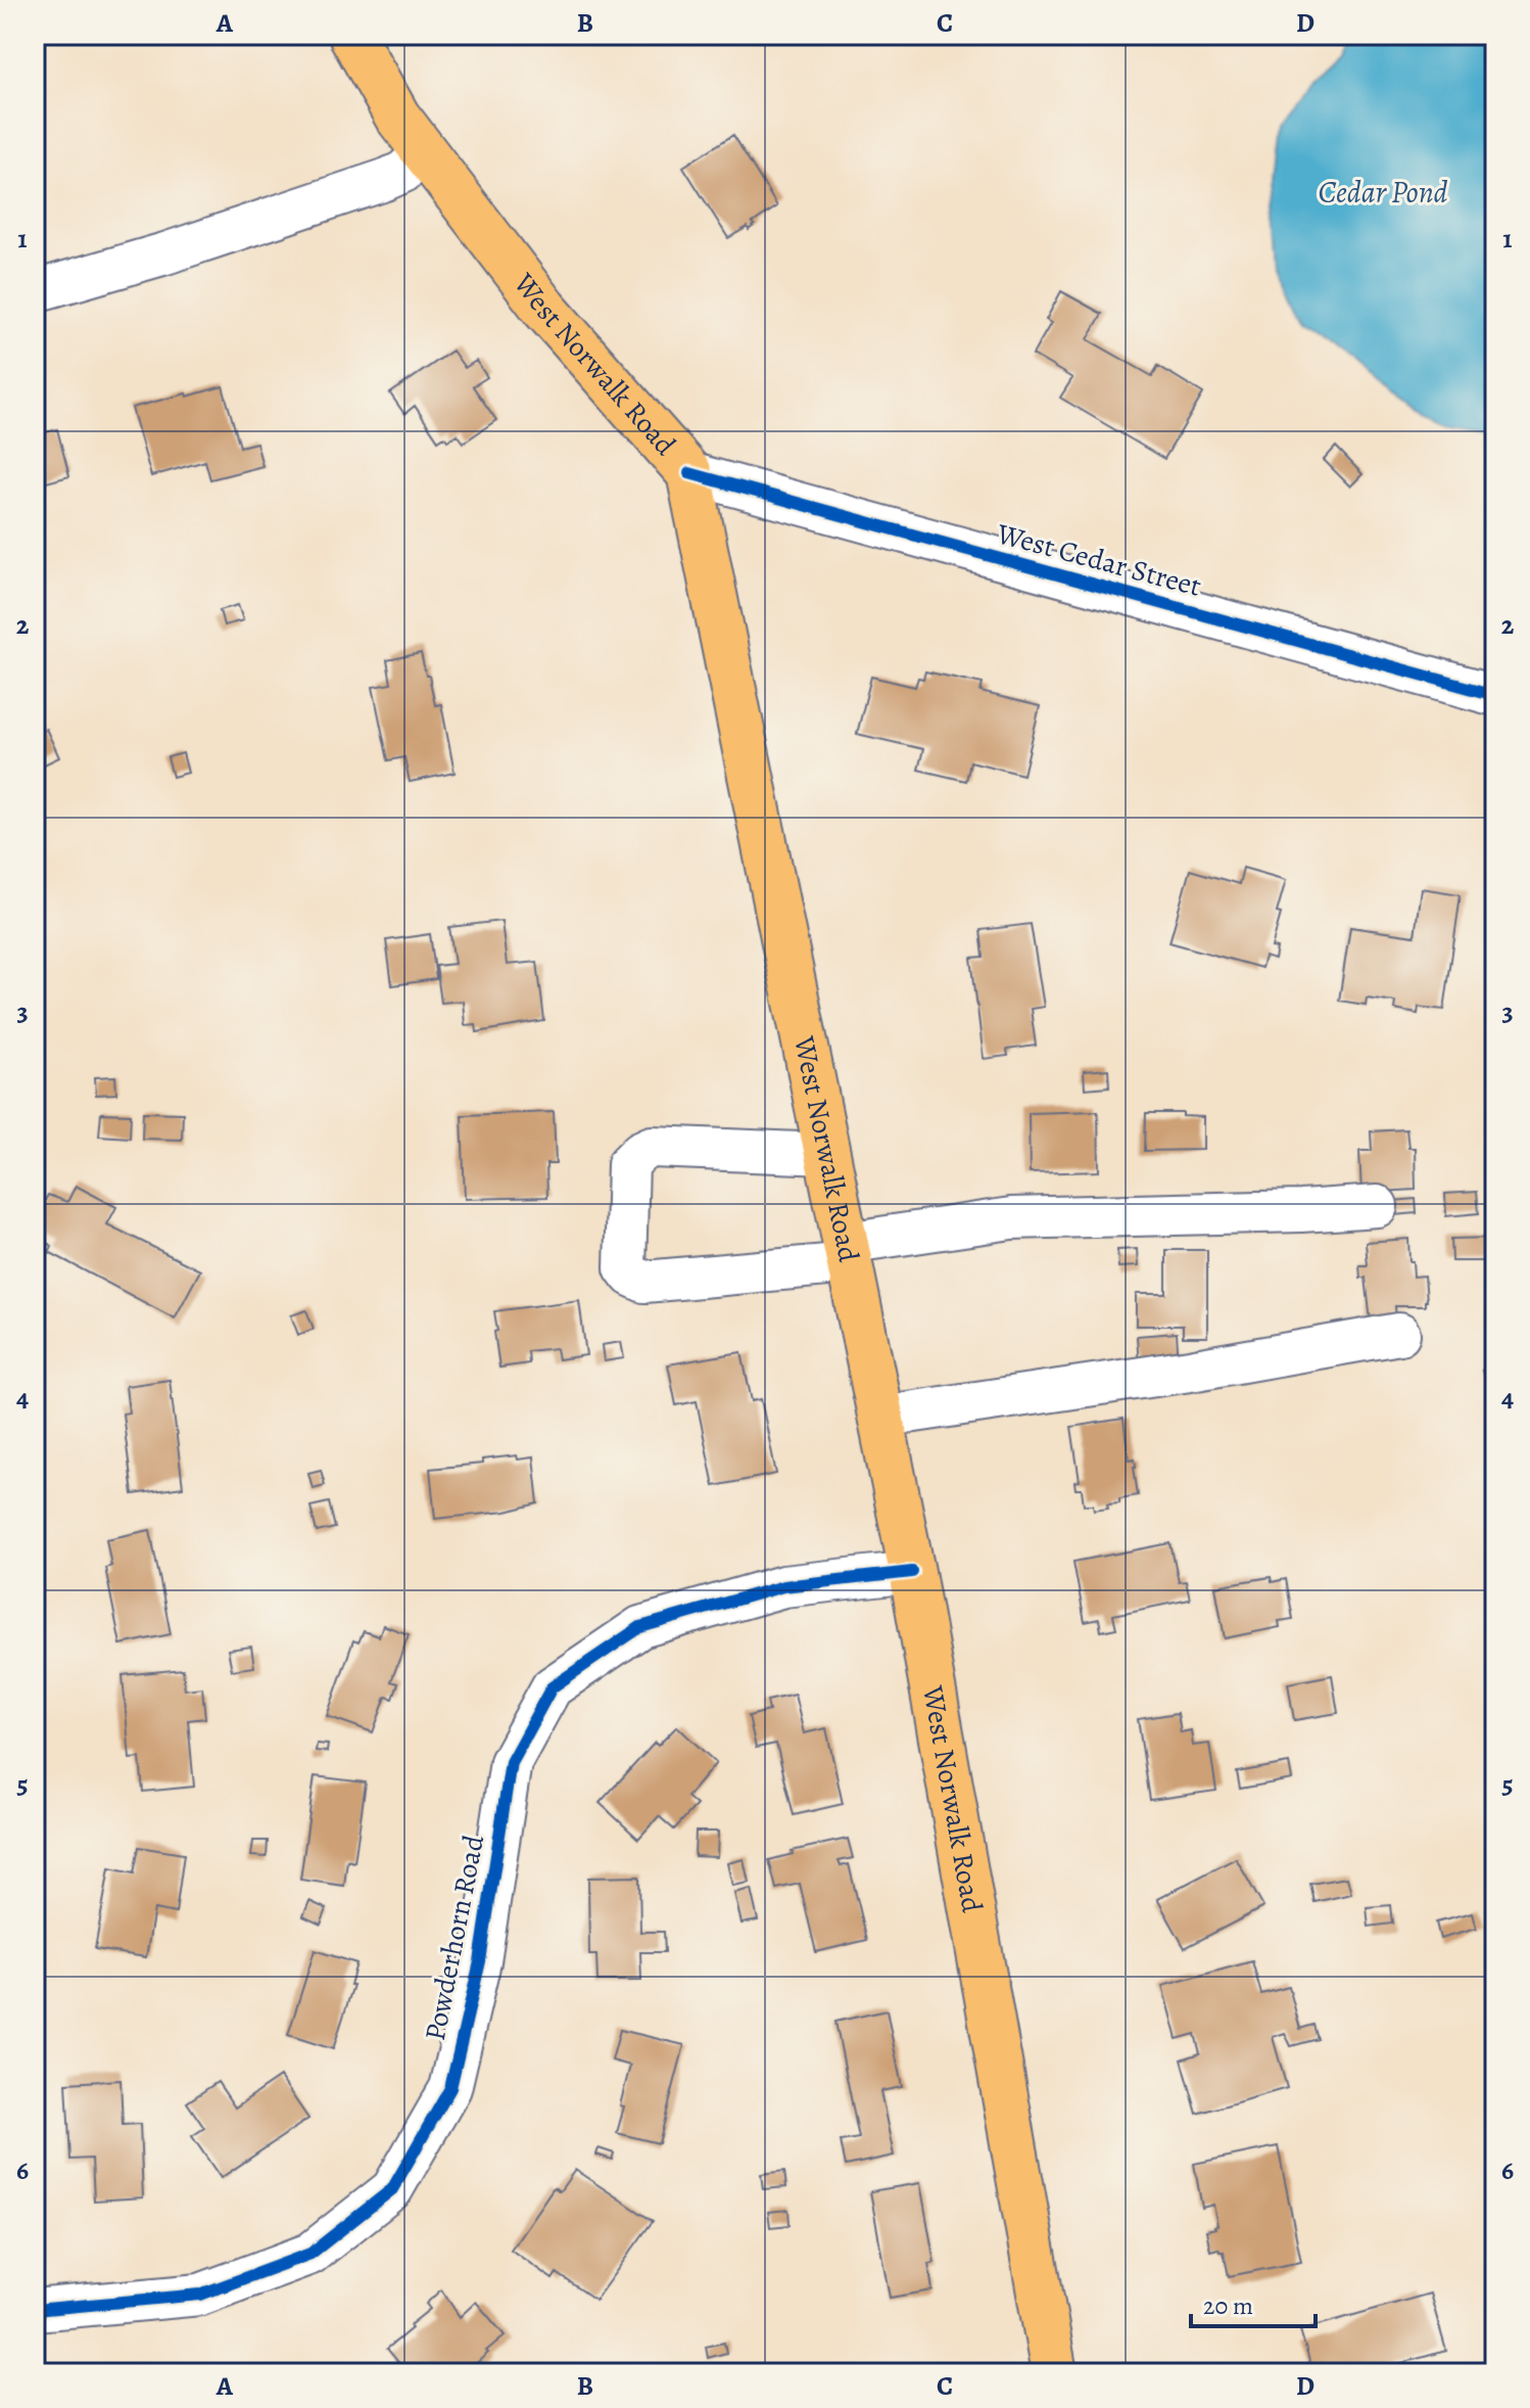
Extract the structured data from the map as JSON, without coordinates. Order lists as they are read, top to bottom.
{
  "streets": {
    "main road": ["West Norwalk Road"],
    "street": ["West Cedar Street", "Powderhorn Road"]
  },
  "crossings": [
    ["West Norwalk Road", "West Cedar Street"],
    ["West Norwalk Road", "Powderhorn Road"]
  ],
  "water": ["Cedar Pond"],
  "scale_bar": "20 m",
  "grid": {
    "columns": [
      "A",
      "B",
      "C",
      "D"
    ],
    "rows": [
      "1",
      "2",
      "3",
      "4",
      "5",
      "6"
    ]
  }
}
